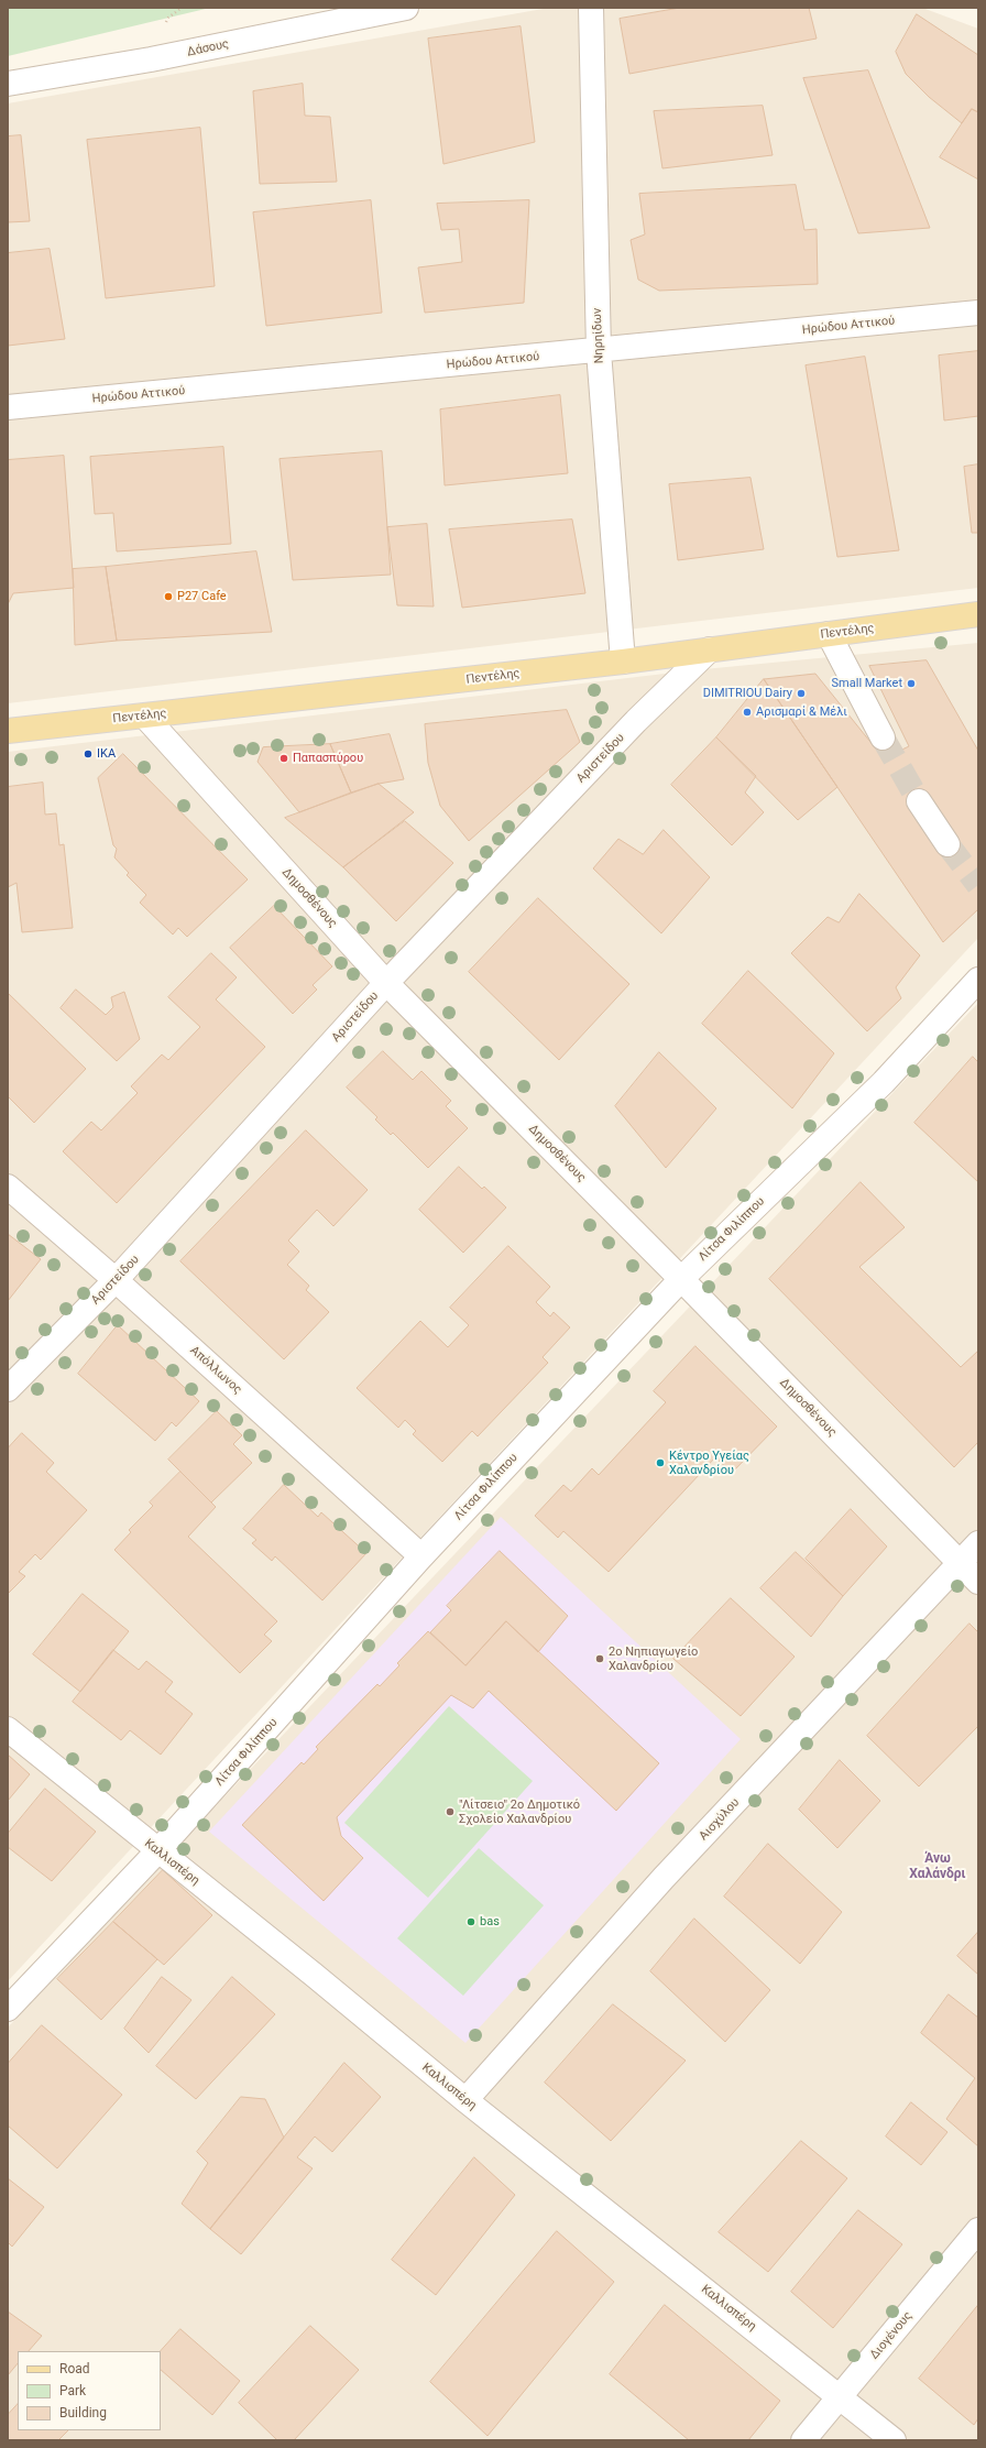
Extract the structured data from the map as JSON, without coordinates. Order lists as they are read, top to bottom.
{
  "streets": {
    "main road": ["Πεντέλης"],
    "street": [
      "Δάσους",
      "Ηρώδου Αττικού",
      "Νηρηίδων",
      "Αριστείδου",
      "Δημοσθένους",
      "Λίτσα Φιλίππου",
      "Απόλλωνος",
      "Αισχύλου",
      "Καλλισπέρη",
      "Διογένους"
    ]
  },
  "crossings": [
    ["Ηρώδου Αττικού", "Νηρηίδων"],
    ["Νηρηίδων", "Πεντέλης"],
    ["Πεντέλης", "Αριστείδου"],
    ["Πεντέλης", "Δημοσθένους"],
    ["Αριστείδου", "Δημοσθένους"],
    ["Αριστείδου", "Απόλλωνος"],
    ["Δημοσθένους", "Λίτσα Φιλίππου"],
    ["Δημοσθένους", "Αισχύλου"],
    ["Λίτσα Φιλίππου", "Απόλλωνος"],
    ["Λίτσα Φιλίππου", "Καλλισπέρη"],
    ["Αισχύλου", "Καλλισπέρη"],
    ["Καλλισπέρη", "Διογένους"]
  ],
  "districts": ["Άνω Χαλάνδρι"],
  "places": [
    "P27 Cafe",
    "Small Market",
    "DIMITRIOU Dairy",
    "Αρισμαρί & Μέλι",
    "ΙΚΑ",
    "Παπασπύρου",
    "Κέντρο Υγείας Χαλανδρίου",
    "2ο Νηπιαγωγείο Χαλανδρίου",
    "\"Λίτσειο\" 2ο Δημοτικό Σχολείο Χαλανδρίου",
    "bas"
  ],
  "legend": ["Road", "Park", "Building"]
}
